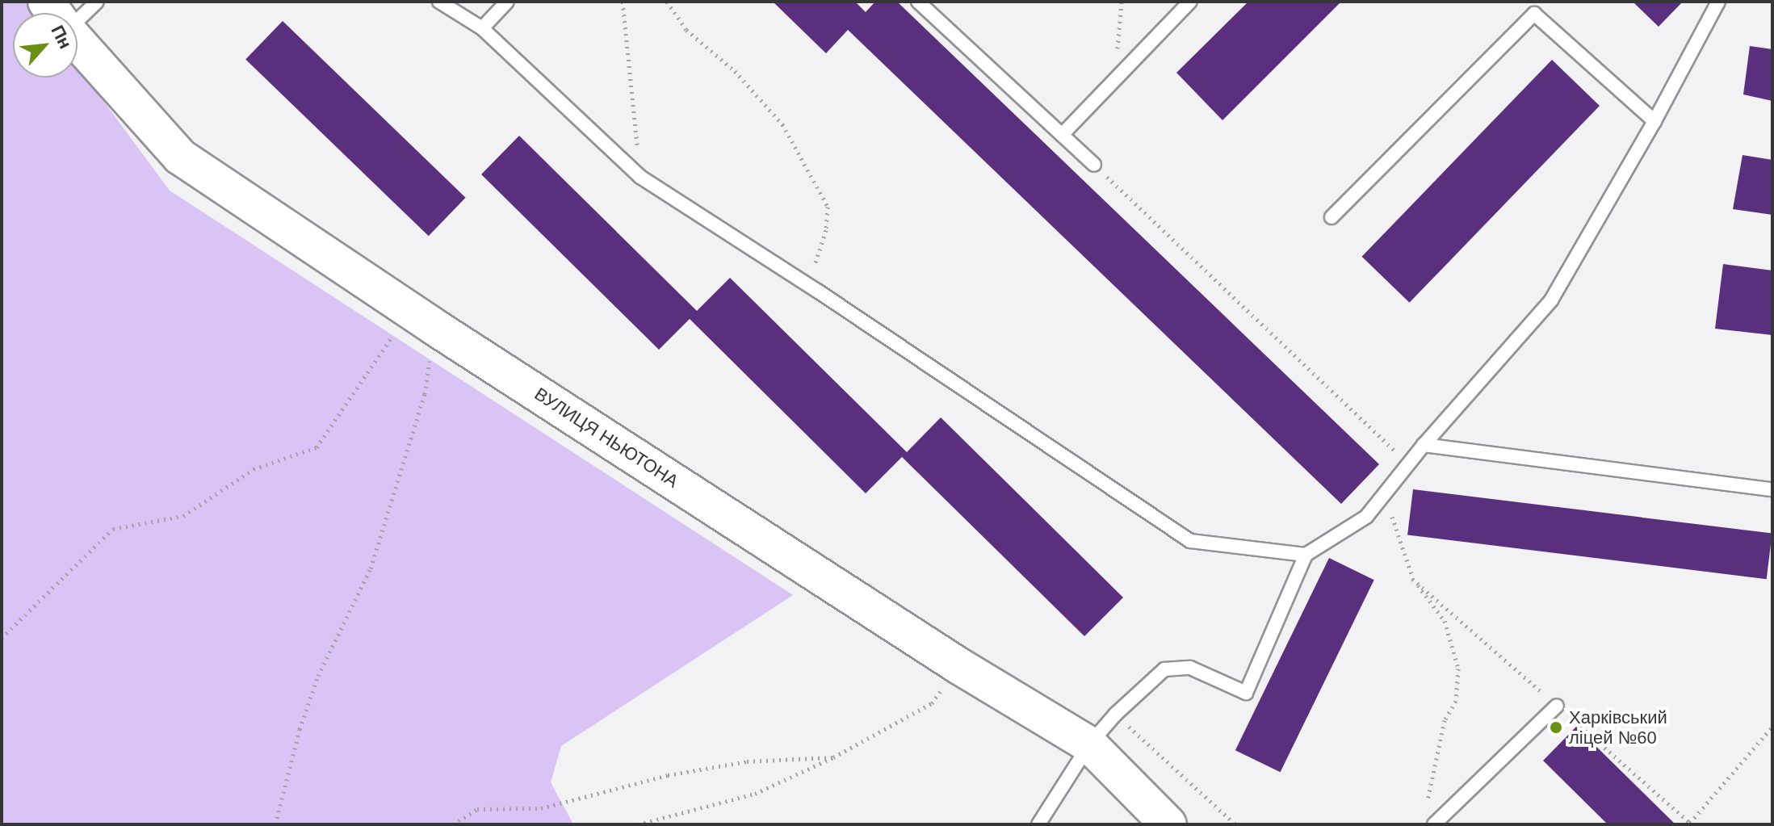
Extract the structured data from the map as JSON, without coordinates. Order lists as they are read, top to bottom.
{
  "streets": {
    "street": ["ВУЛИЦЯ НЬЮТОНА"]
  },
  "places": ["Харківський ліцей №60"],
  "north": "top right"
}
